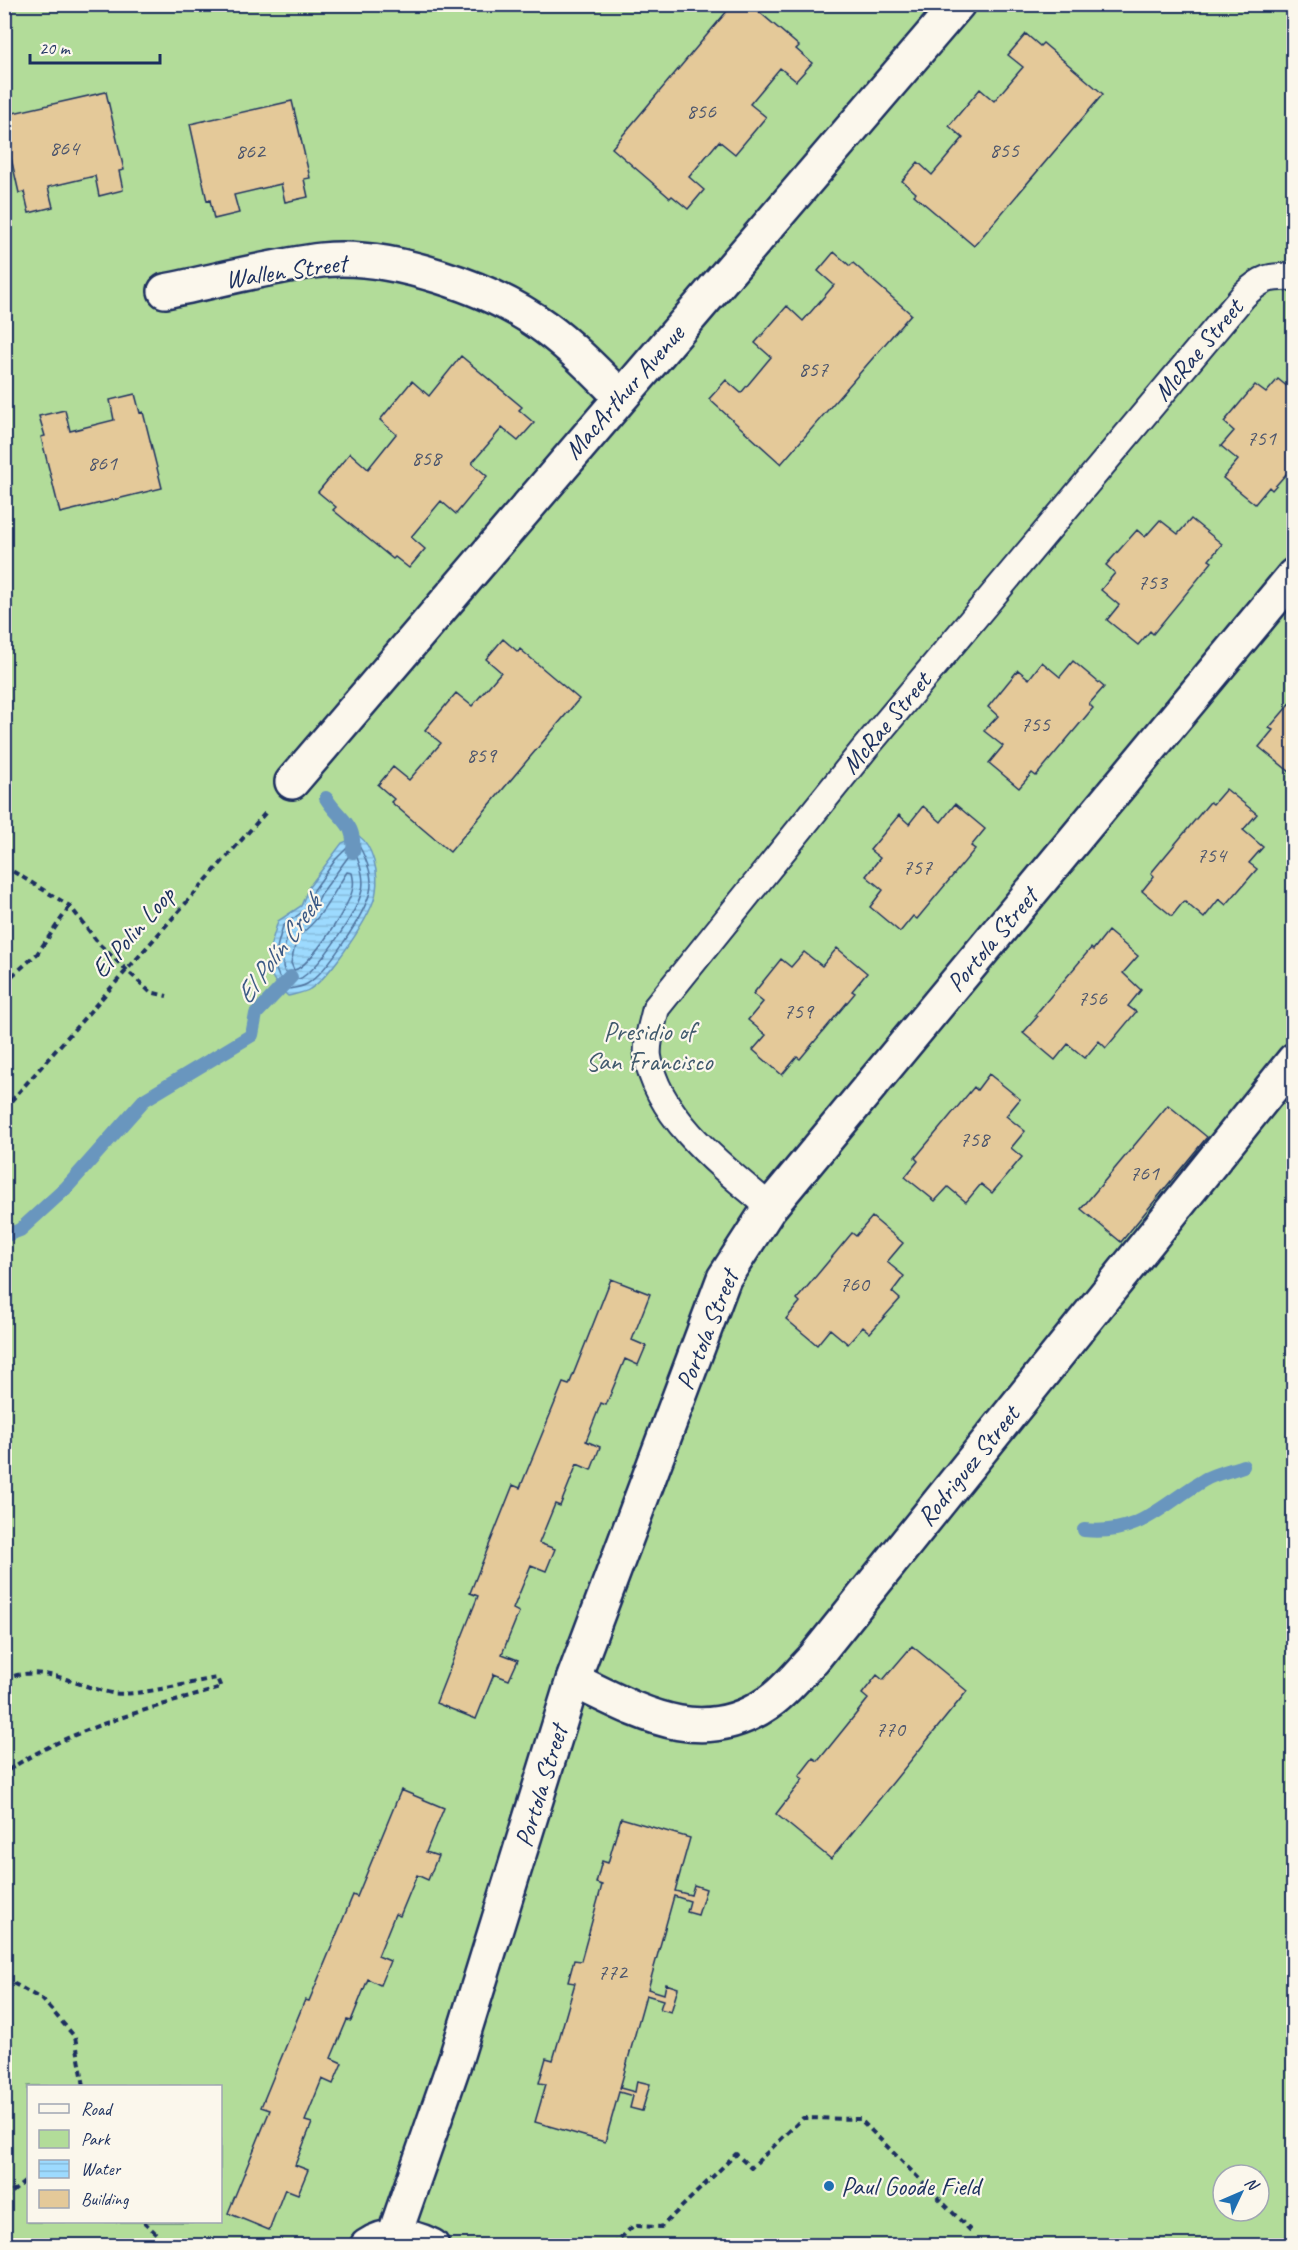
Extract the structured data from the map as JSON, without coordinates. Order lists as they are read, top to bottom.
{
  "streets": {
    "street": [
      "Wallen Street",
      "MacArthur Avenue",
      "Portola Street",
      "Rodriguez Street"
    ],
    "lane": ["McRae Street"],
    "path": ["El Polin Loop"]
  },
  "crossings": [
    ["Wallen Street", "MacArthur Avenue"],
    ["McRae Street", "Portola Street"],
    ["MacArthur Avenue", "El Polin Loop"],
    ["Portola Street", "Rodriguez Street"]
  ],
  "water": ["El Polín Creek"],
  "parks": ["Presidio of San Francisco"],
  "places": ["Paul Goode Field"],
  "house_numbers": [
    "856",
    "864",
    "855",
    "862",
    "857",
    "751",
    "858",
    "861",
    "753",
    "755",
    "859",
    "754",
    "757",
    "756",
    "759",
    "758",
    "761",
    "760",
    "770",
    "772"
  ],
  "legend": [
    "Road",
    "Park",
    "Water",
    "Building"
  ],
  "scale_bar": "20 m",
  "north": "top right"
}
